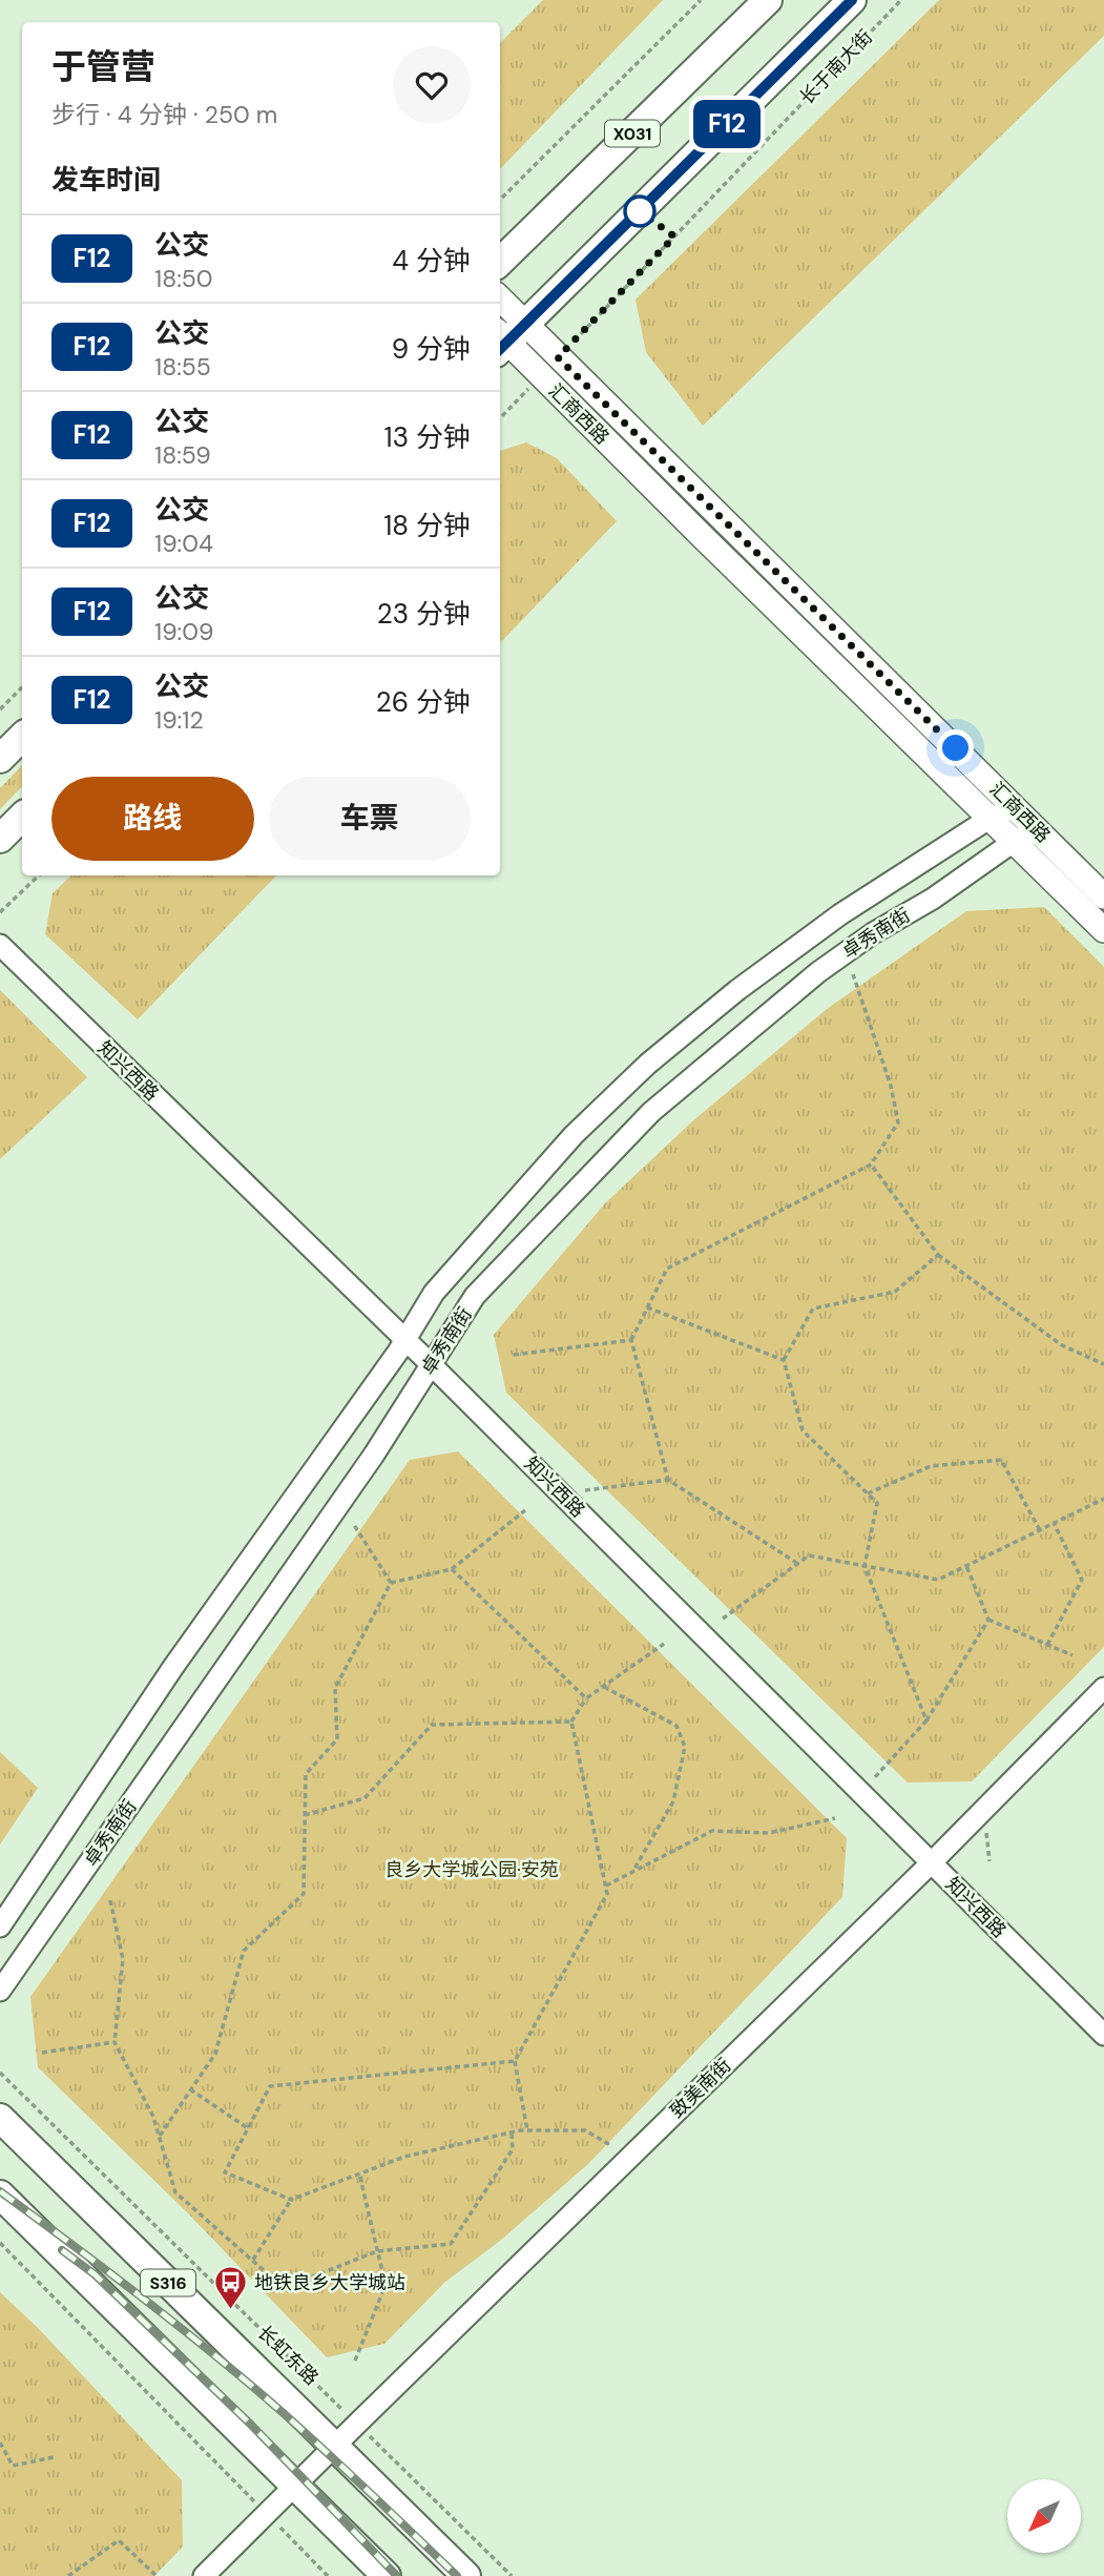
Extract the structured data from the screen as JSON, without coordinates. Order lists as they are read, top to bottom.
{
  "streets": {
    "main road": [
      "长于南大街",
      "X031",
      "汇商西路",
      "S316",
      "长虹东路"
    ],
    "street": ["卓秀南街", "知兴西路", "致美南街"]
  },
  "crossings": [
    ["长于南大街", "汇商西路"],
    ["汇商西路", "卓秀南街"],
    ["卓秀南街", "知兴西路"],
    ["知兴西路", "致美南街"],
    ["致美南街", "S316"],
    ["致美南街", "长虹东路"]
  ],
  "parks": ["良乡大学城公园·安苑"],
  "places": {
    "bus stop": ["地铁良乡大学城站"]
  },
  "lines": ["bus line F12"],
  "north": "bottom left",
  "page": {
    "on_map": "F12",
    "heading": [
      ["于管营", "步行 · 4 分钟 · 250 m"],
      "发车时间"
    ],
    "list": [
      {
        "mark": "F12",
        "name": "公交",
        "note": "18:50",
        "value": "4 分钟"
      },
      {
        "mark": "F12",
        "name": "公交",
        "note": "18:55",
        "value": "9 分钟"
      },
      {
        "mark": "F12",
        "name": "公交",
        "note": "18:59",
        "value": "13 分钟"
      },
      {
        "mark": "F12",
        "name": "公交",
        "note": "19:04",
        "value": "18 分钟"
      },
      {
        "mark": "F12",
        "name": "公交",
        "note": "19:09",
        "value": "23 分钟"
      },
      {
        "mark": "F12",
        "name": "公交",
        "note": "19:12",
        "value": "26 分钟"
      }
    ],
    "buttons": ["路线", "车票"]
  }
}
